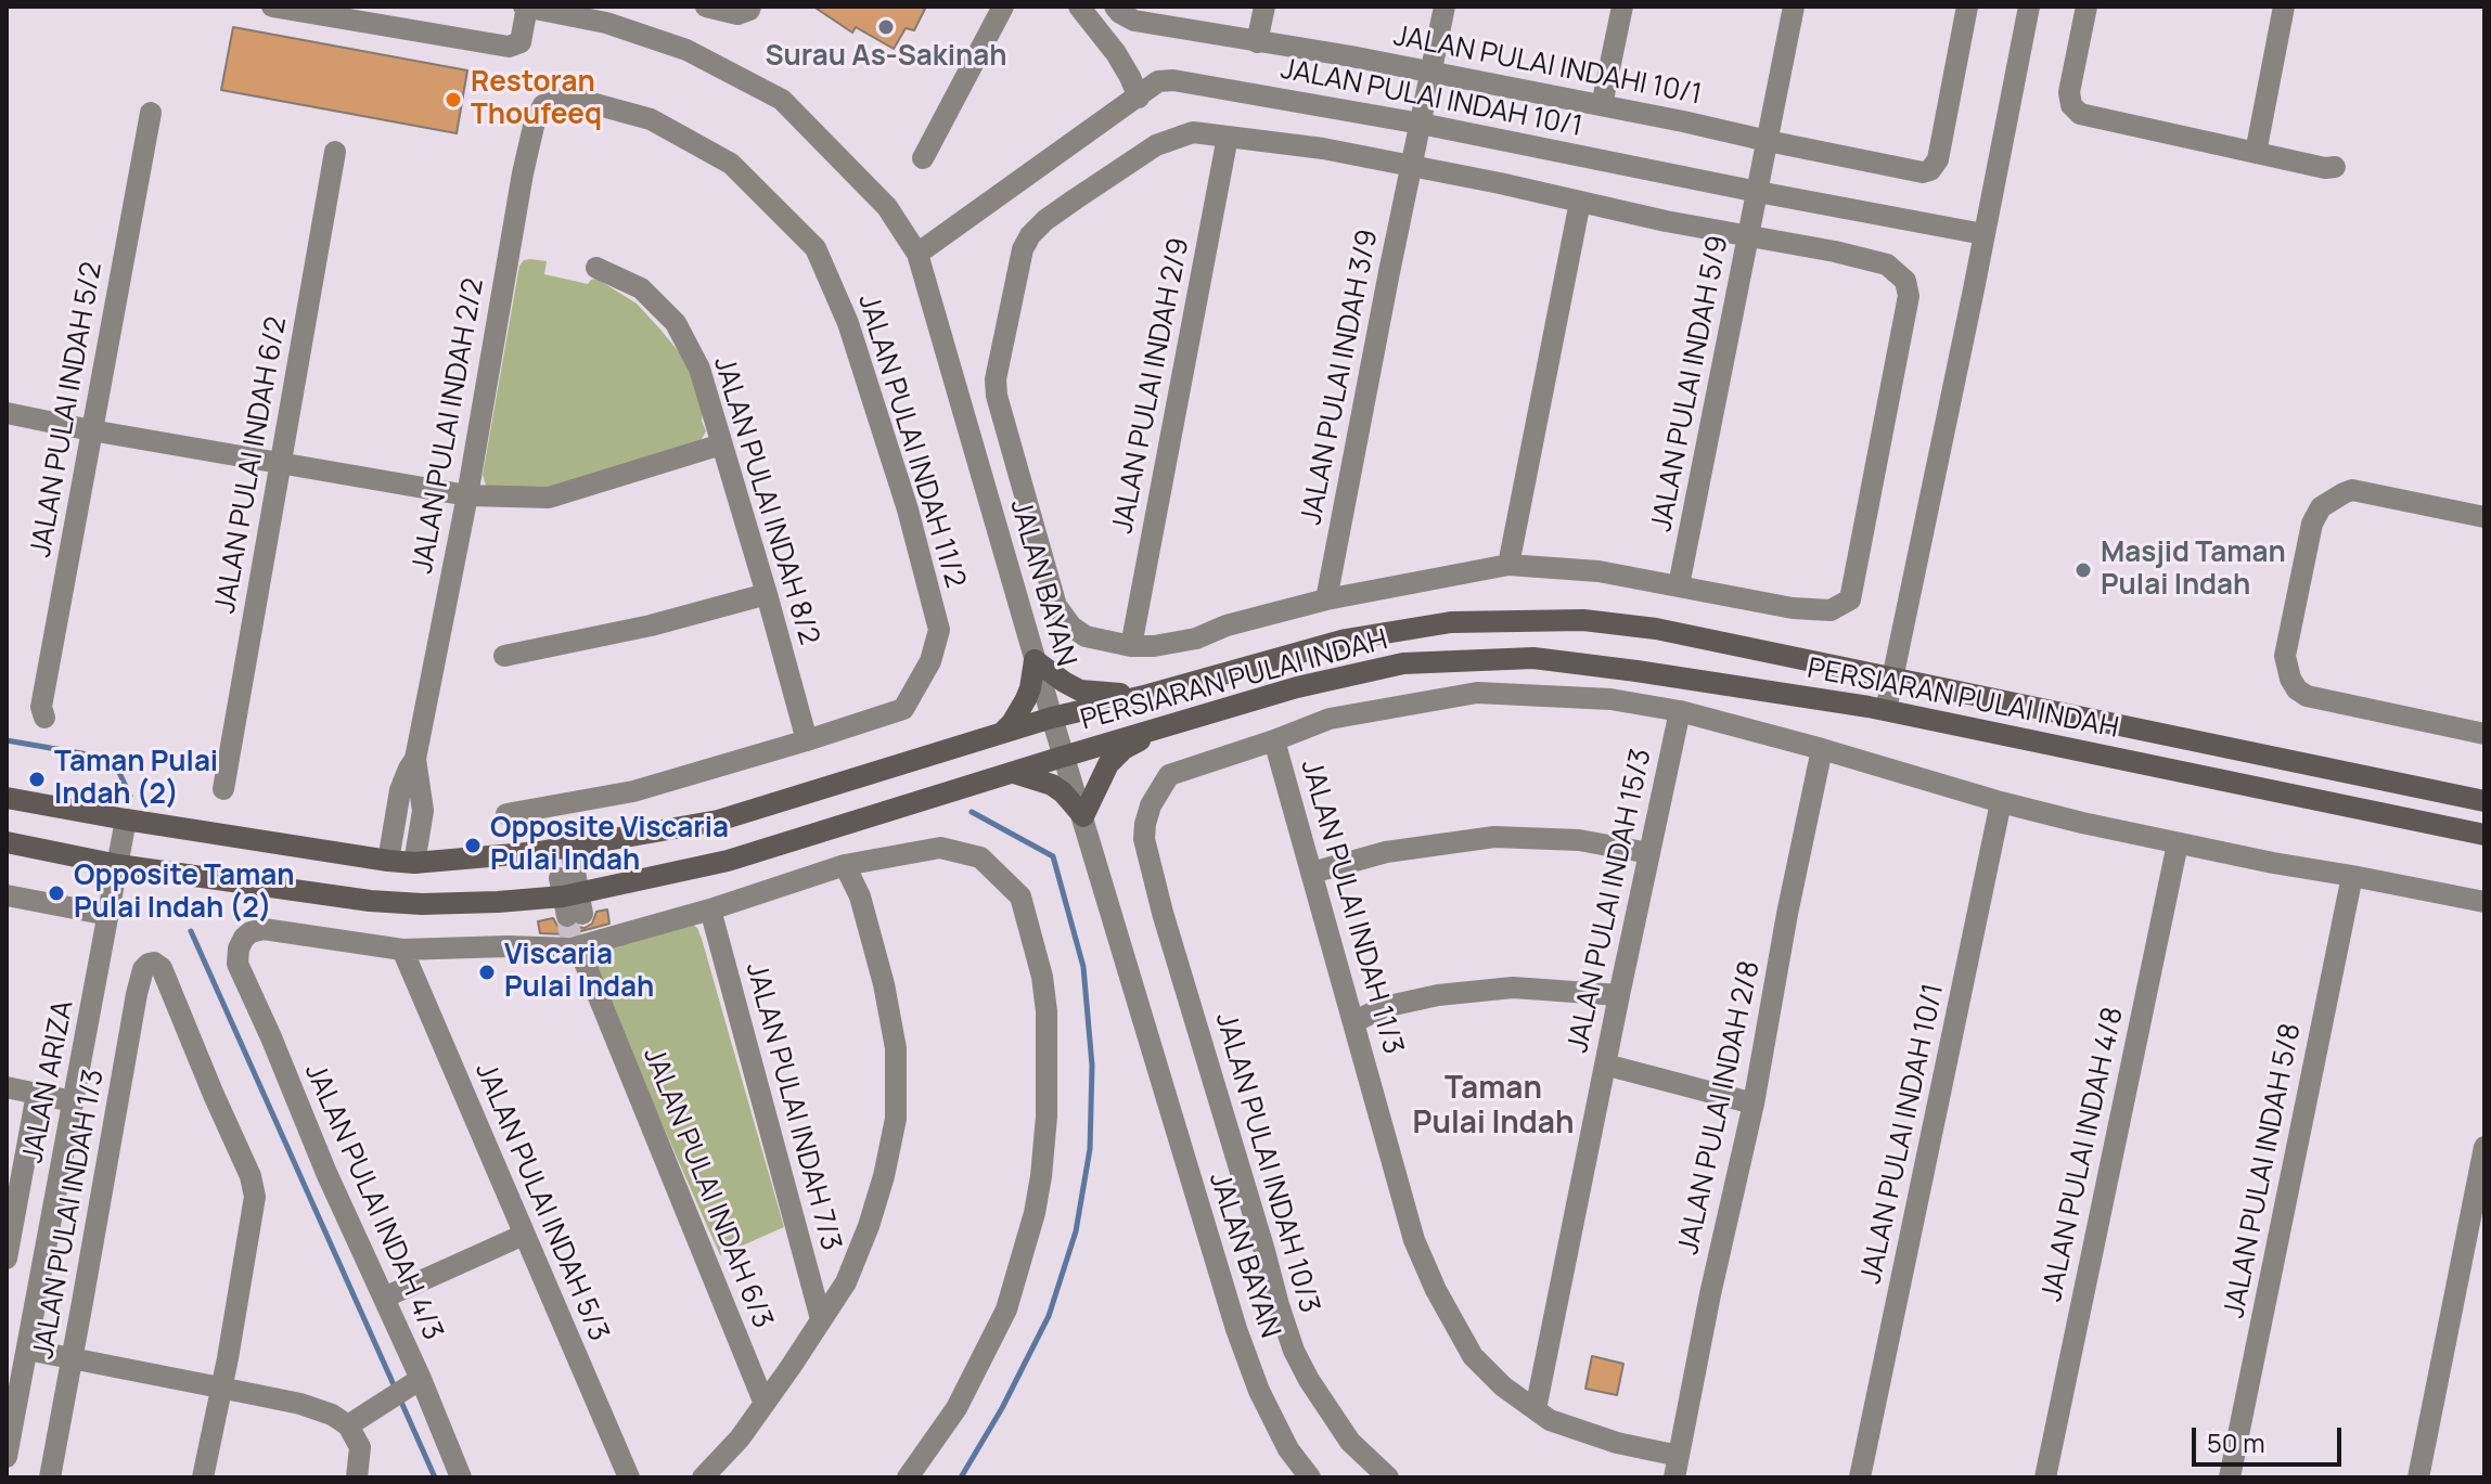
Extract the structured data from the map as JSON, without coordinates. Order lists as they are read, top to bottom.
{
  "streets": {
    "main road": ["PERSIARAN PULAI INDAH"],
    "street": [
      "JALAN PULAI INDAHI 10/1",
      "JALAN PULAI INDAH 10/1",
      "JALAN PULAI INDAH 3/9",
      "JALAN PULAI INDAH 5/9",
      "JALAN PULAI INDAH 2/9",
      "JALAN PULAI INDAH 5/2",
      "JALAN PULAI INDAH 2/2",
      "JALAN PULAI INDAH 11/2",
      "JALAN PULAI INDAH 6/2",
      "JALAN PULAI INDAH 8/2",
      "JALAN BAYAN",
      "JALAN PULAI INDAH 15/3",
      "JALAN PULAI INDAH 11/3",
      "JALAN ARIZA",
      "JALAN PULAI INDAH 7/3",
      "JALAN PULAI INDAH 2/8",
      "JALAN PULAI INDAH 4/8",
      "JALAN PULAI INDAH 10/3",
      "JALAN PULAI INDAH 5/8",
      "JALAN PULAI INDAH 6/3",
      "JALAN PULAI INDAH 4/3",
      "JALAN PULAI INDAH 5/3",
      "JALAN PULAI INDAH 1/3"
    ]
  },
  "crossings": [
    ["JALAN PULAI INDAHI 10/1", "JALAN PULAI INDAH 10/1"],
    ["JALAN PULAI INDAHI 10/1", "JALAN PULAI INDAH 3/9"],
    ["JALAN PULAI INDAHI 10/1", "JALAN PULAI INDAH 5/9"],
    ["JALAN PULAI INDAH 10/1", "JALAN PULAI INDAH 3/9"],
    ["JALAN PULAI INDAH 10/1", "JALAN PULAI INDAH 5/9"],
    ["JALAN PULAI INDAH 10/1", "JALAN BAYAN"],
    ["JALAN PULAI INDAH 2/2", "JALAN PULAI INDAH 11/2"],
    ["JALAN PULAI INDAH 2/2", "PERSIARAN PULAI INDAH"],
    ["JALAN PULAI INDAH 11/2", "JALAN PULAI INDAH 8/2"],
    ["JALAN BAYAN", "PERSIARAN PULAI INDAH"],
    ["PERSIARAN PULAI INDAH", "JALAN ARIZA"],
    ["PERSIARAN PULAI INDAH", "JALAN PULAI INDAH 6/3"],
    ["JALAN PULAI INDAH 15/3", "JALAN PULAI INDAH 11/3"],
    ["JALAN PULAI INDAH 11/3", "JALAN PULAI INDAH 2/8"],
    ["JALAN PULAI INDAH 11/3", "JALAN PULAI INDAH 10/3"],
    ["JALAN PULAI INDAH 4/3", "JALAN PULAI INDAH 5/3"]
  ],
  "districts": ["Taman Pulai Indah"],
  "places": [
    "Surau As-Sakinah",
    "Restoran Thoufeeq",
    "Masjid Taman Pulai Indah",
    "Taman Pulai Indah (2)",
    "Opposite Viscaria Pulai Indah",
    "Opposite Taman Pulai Indah (2)",
    "Viscaria Pulai Indah"
  ],
  "scale_bar": "50 m"
}
